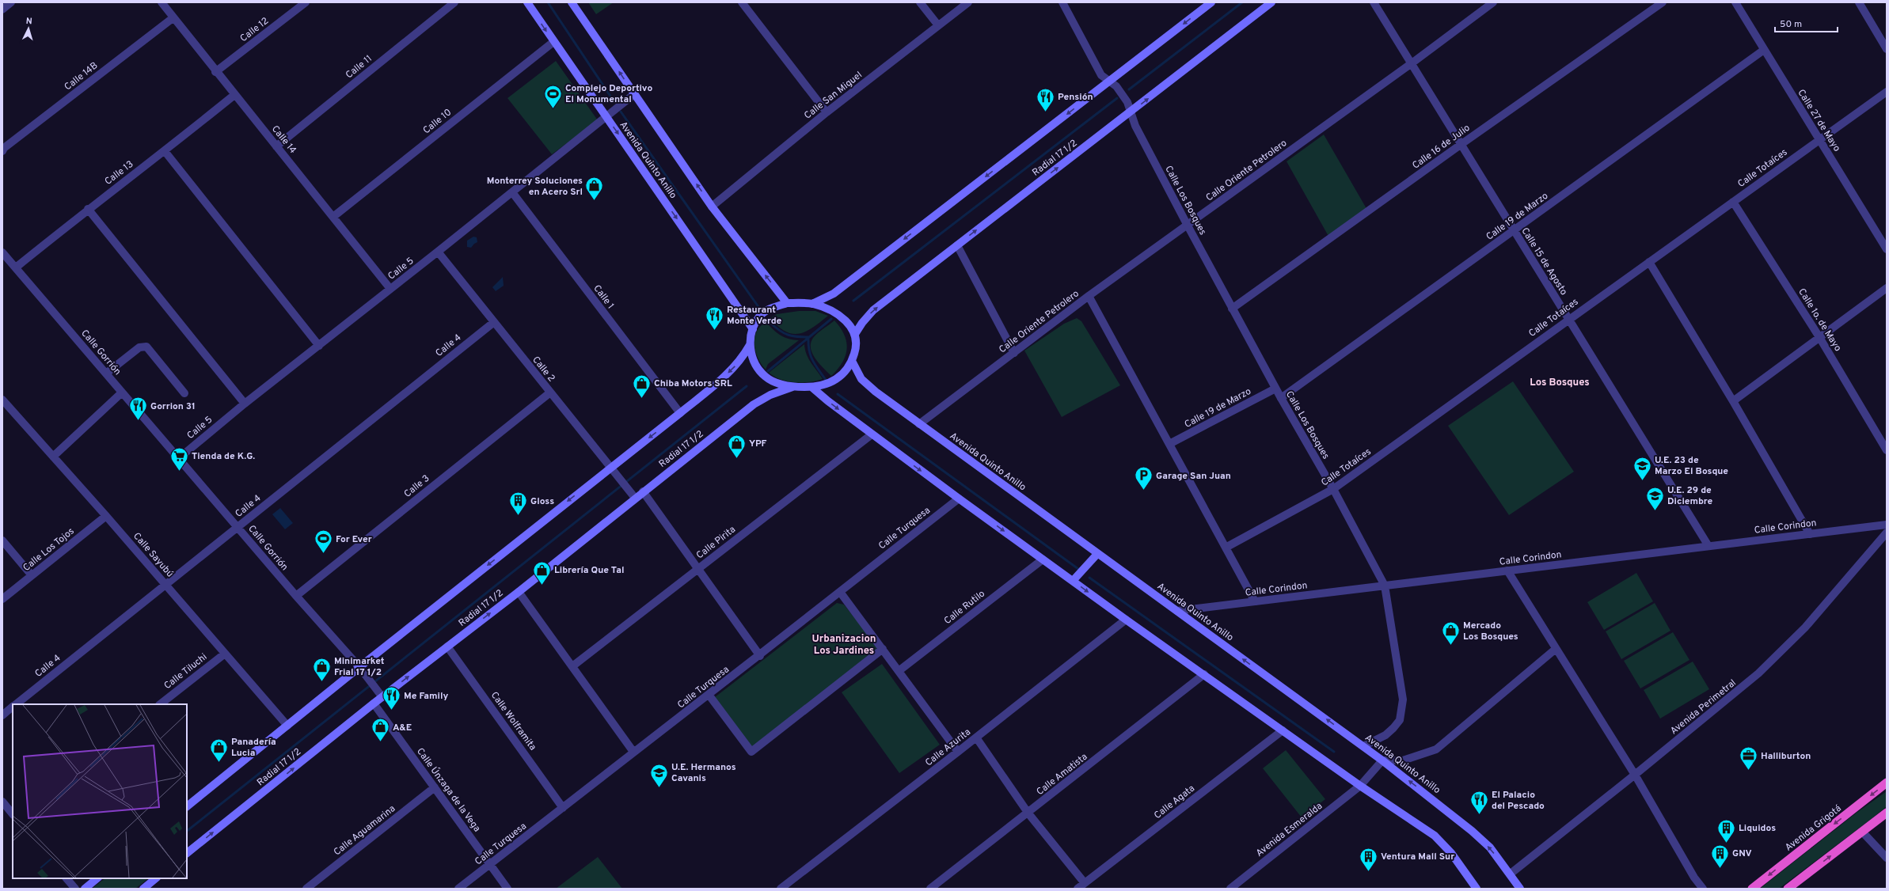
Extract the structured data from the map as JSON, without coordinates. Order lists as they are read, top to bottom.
{
  "streets": {
    "highway": ["Avenida Grigotá"],
    "main road": ["Radial 17 1/2", "Avenida Quinto Anillo"],
    "street": [
      "Calle 12",
      "Calle 11",
      "Calle 14B",
      "Calle San Miguel",
      "Calle 27 de Mayo",
      "Calle 10",
      "Calle 14",
      "Calle 16 de Julio",
      "Calle Totaíces",
      "Calle Oriente Petrolero",
      "Calle 13",
      "Calle Los Bosques",
      "Calle 19 de Marzo",
      "Calle 15 de Agosto",
      "Calle 5",
      "Calle 1",
      "Calle 1o. de Mayo",
      "Calle 4",
      "Calle Gorrión",
      "Calle 2",
      "Calle 3",
      "Calle Corindon",
      "Calle Turquesa",
      "Calle Pirita",
      "Calle Los Tojos",
      "Calle Sayubú",
      "Calle Rutilo",
      "Calle Tiluchi",
      "Avenida Perimetral",
      "Calle Wolframita",
      "Calle Azurita",
      "Calle Amatista",
      "Calle Únzaga de la Vega",
      "Calle Agata",
      "Avenida Esmeralda",
      "Calle Aguamarina"
    ]
  },
  "crossings": [
    ["Calle 12", "Calle 14"],
    ["Calle 11", "Calle 14"],
    ["Calle 14B", "Calle 14"],
    ["Calle 27 de Mayo", "Calle Totaíces"],
    ["Calle 27 de Mayo", "Calle 19 de Marzo"],
    ["Calle 10", "Calle 14"],
    ["Calle 10", "Avenida Quinto Anillo"],
    ["Calle 14", "Calle 13"],
    ["Calle 14", "Calle 5"],
    ["Calle 16 de Julio", "Calle Los Bosques"],
    ["Calle 16 de Julio", "Calle 15 de Agosto"],
    ["Radial 17 1/2", "Avenida Quinto Anillo"],
    ["Radial 17 1/2", "Calle Los Bosques"],
    ["Radial 17 1/2", "Calle Gorrión"],
    ["Radial 17 1/2", "Calle 2"],
    ["Radial 17 1/2", "Calle Wolframita"],
    ["Radial 17 1/2", "Calle Únzaga de la Vega"],
    ["Avenida Quinto Anillo", "Calle Oriente Petrolero"],
    ["Avenida Quinto Anillo", "Calle Los Bosques"],
    ["Avenida Quinto Anillo", "Calle 5"],
    ["Avenida Quinto Anillo", "Calle Corindon"],
    ["Avenida Quinto Anillo", "Avenida Perimetral"],
    ["Calle Totaíces", "Calle Los Bosques"],
    ["Calle Totaíces", "Calle 15 de Agosto"],
    ["Calle Totaíces", "Calle 1o. de Mayo"],
    ["Calle Oriente Petrolero", "Calle Los Bosques"],
    ["Calle Oriente Petrolero", "Calle 15 de Agosto"],
    ["Calle 13", "Calle Gorrión"],
    ["Calle Los Bosques", "Calle 19 de Marzo"],
    ["Calle Los Bosques", "Calle Corindon"],
    ["Calle 19 de Marzo", "Calle 15 de Agosto"],
    ["Calle 15 de Agosto", "Calle Corindon"],
    ["Calle 5", "Calle 1"],
    ["Calle 5", "Calle Gorrión"],
    ["Calle 5", "Calle 2"],
    ["Calle 4", "Calle Gorrión"],
    ["Calle 4", "Calle 2"],
    ["Calle 4", "Calle Sayubú"],
    ["Calle Gorrión", "Calle 3"],
    ["Calle 2", "Calle 3"],
    ["Calle Turquesa", "Calle Wolframita"],
    ["Calle Turquesa", "Calle Únzaga de la Vega"],
    ["Calle Los Tojos", "Calle Sayubú"],
    ["Calle Sayubú", "Calle Tiluchi"],
    ["Calle Únzaga de la Vega", "Calle Aguamarina"]
  ],
  "districts": ["Los Bosques", "Urbanizacion Los Jardines"],
  "places": {
    "sports": ["Complejo Deportivo El Monumental", "For Ever"],
    "restaurant": [
      "Pensión",
      "Restaurant Monte Verde",
      "Gorrion 31",
      "Me Family",
      "El Palacio del Pescado"
    ],
    "shop": [
      "Monterrey Soluciones en Acero Srl",
      "Chiba Motors SRL",
      "YPF",
      "Librería Que Tal",
      "Mercado Los Bosques",
      "Minimarket Frial 17 1/2",
      "A&E",
      "Panadería Lucia"
    ],
    "supermarket": ["Tienda de K.G."],
    "school or university": ["U.E. 23 de Marzo El Bosque", "U.E. 29 de Diciembre", "U.E. Hermanos Cavanis"],
    "parking": ["Garage San Juan"],
    "building": [
      "Gloss",
      "Liquidos",
      "GNV",
      "Ventura Mall Sur"
    ],
    "office": ["Halliburton"]
  },
  "scale_bar": "50 m",
  "north": "top"
}
